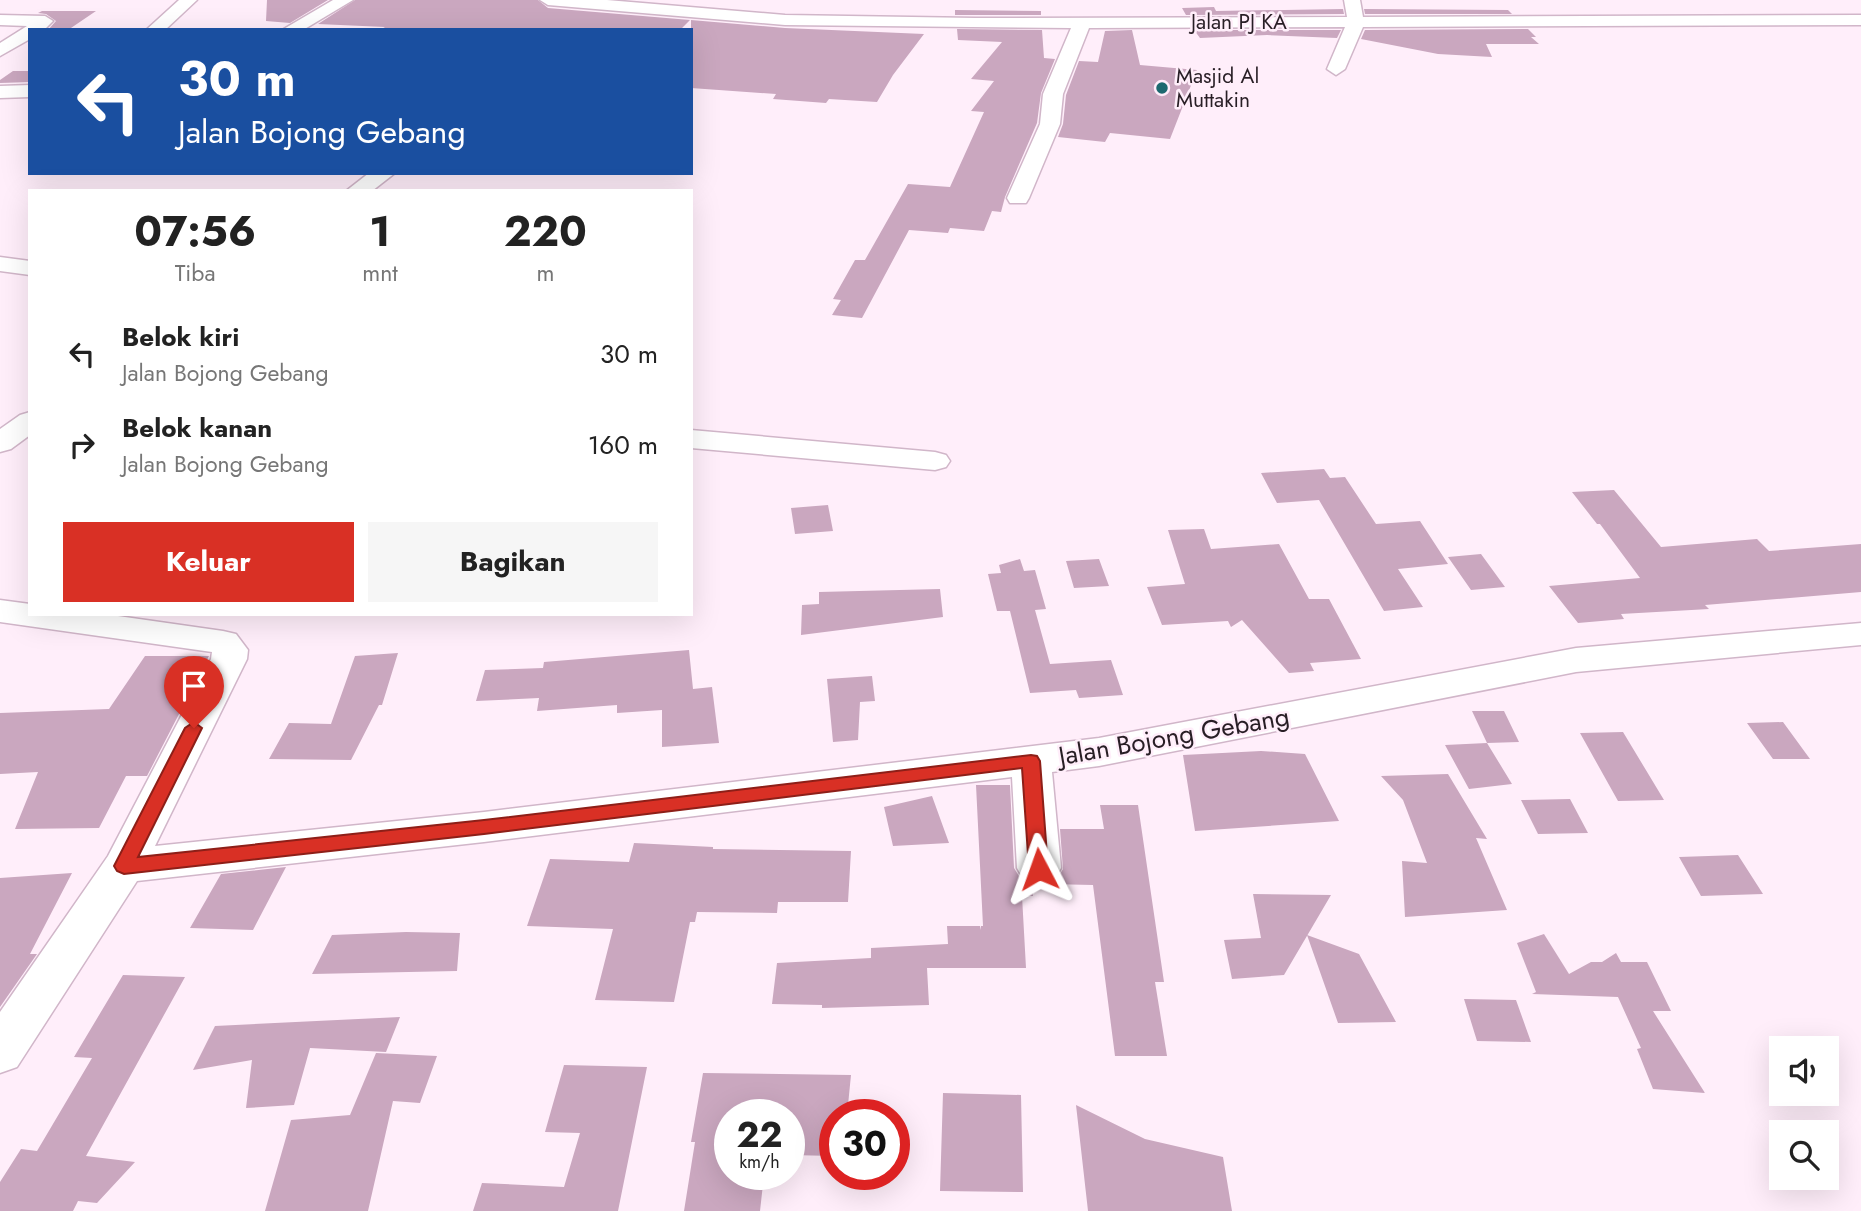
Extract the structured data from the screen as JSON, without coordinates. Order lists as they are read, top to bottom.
{
  "streets": {
    "street": ["Jalan PJ KA", "Jalan Bojong Gebang"]
  },
  "places": ["Masjid Al Muttakin"],
  "page": {
    "turn": ["30 m", "Jalan Bojong Gebang"],
    "eta": [
      "07:56",
      "Tiba",
      "1",
      "mnt",
      "220",
      "m"
    ],
    "list": [
      {
        "name": "Belok kiri",
        "note": "Jalan Bojong Gebang",
        "value": "30 m"
      },
      {
        "name": "Belok kanan",
        "note": "Jalan Bojong Gebang",
        "value": "160 m"
      }
    ],
    "buttons": ["Keluar", "Bagikan"],
    "speed": "22 km/h",
    "limit": "30"
  }
}
